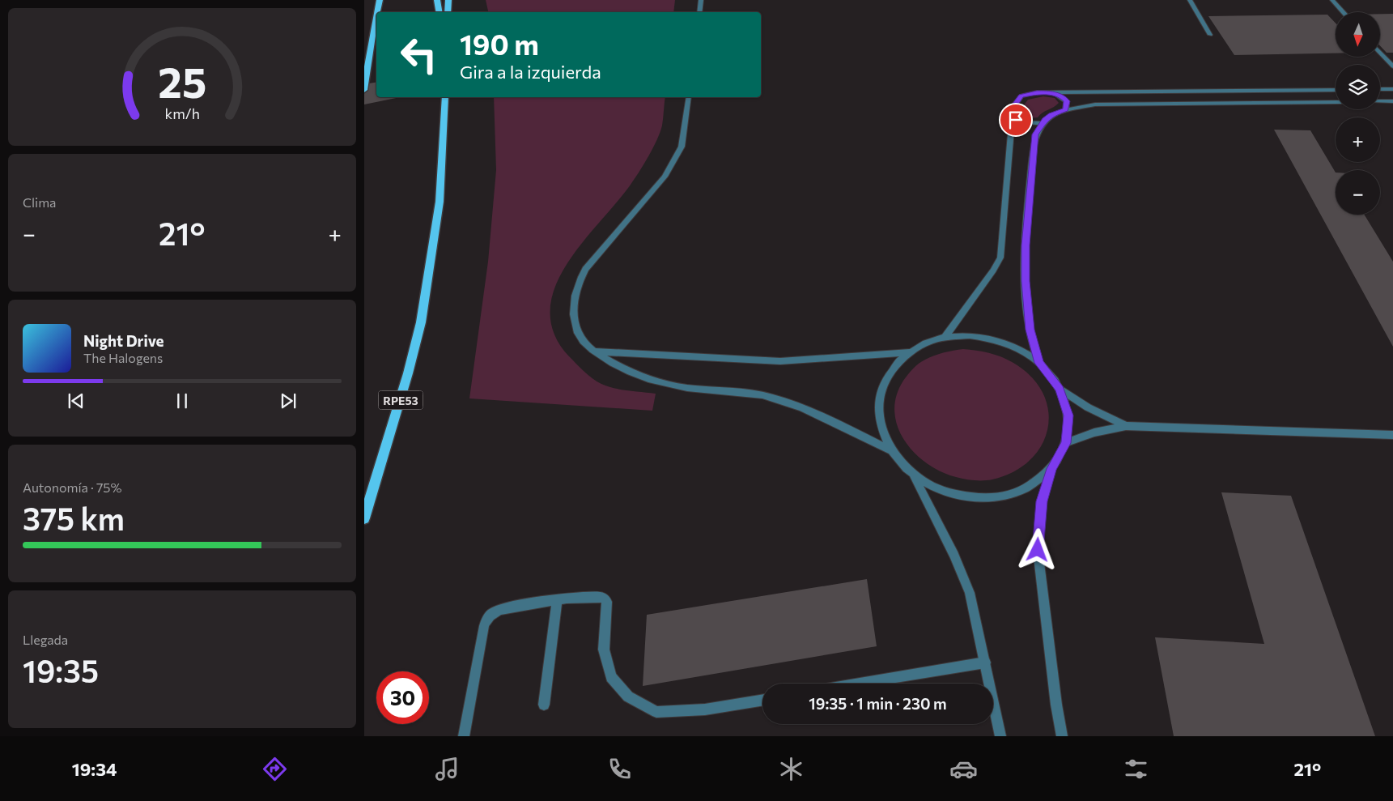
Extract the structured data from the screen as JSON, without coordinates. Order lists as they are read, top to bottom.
{
  "streets": {
    "main road": ["RPE53"]
  },
  "north": "bottom",
  "page": {
    "map_buttons": ["+", "−"],
    "turn": ["190 m", "Gira a la izquierda"],
    "tile": [
      "Clima",
      ["Autonomía · 75%", "375 km"],
      ["Llegada", "19:35"]
    ],
    "heat": ["−", "21°", "+"],
    "song": ["Night Drive", "The Halogens"],
    "limit": "30",
    "trip": "19:35 · 1 min · 230 m",
    "tabs": ["19:34", "21°"],
    "gauge": ["25", "km/h"]
  }
}
